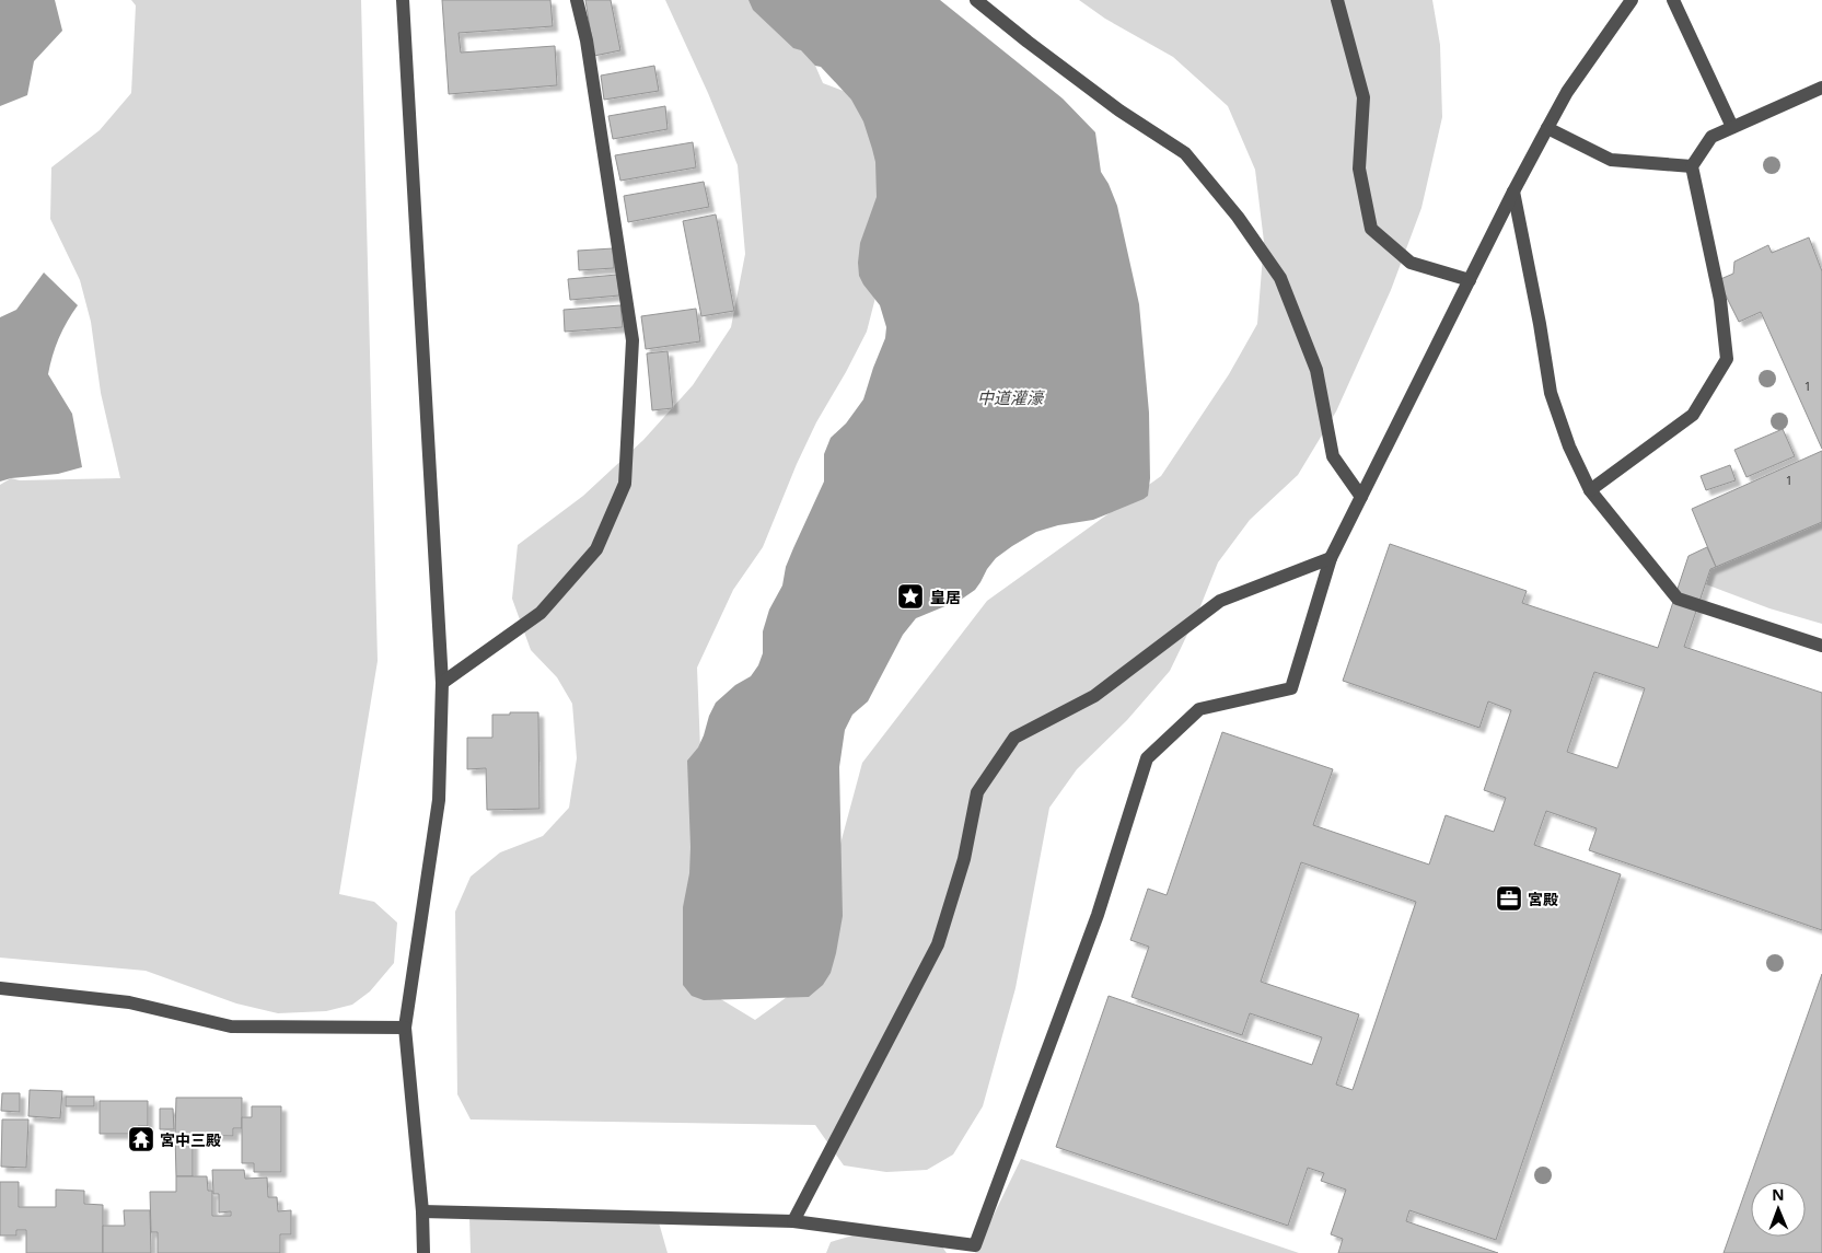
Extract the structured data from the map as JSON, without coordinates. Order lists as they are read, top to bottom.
{
  "water": ["中道灌濠"],
  "places": {
    "place": ["皇居"],
    "office": ["宮殿"],
    "temple": ["宮中三殿"]
  },
  "house_numbers": ["1", "1"],
  "north": "top"
}
